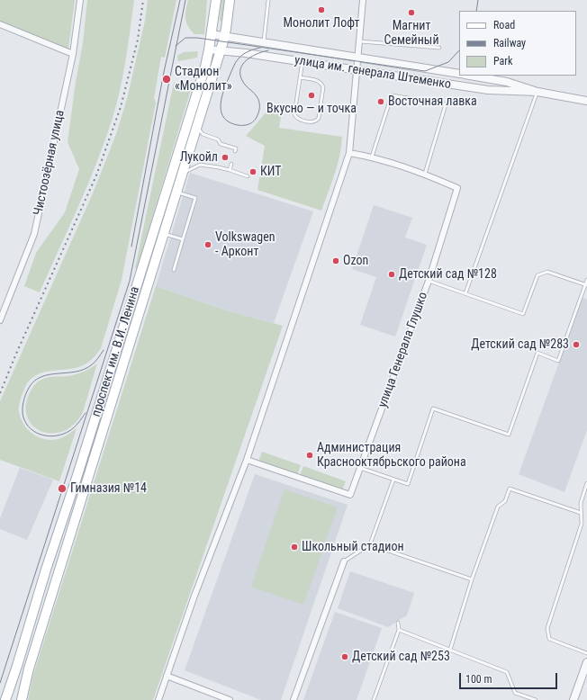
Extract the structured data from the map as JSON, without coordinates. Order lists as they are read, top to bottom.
{
  "streets": {
    "main road": ["проспект им. В.И. Ленина"],
    "street": ["улица им. генерала Штеменко", "Чистоозёрная улица", "улица Генерала Глушко"]
  },
  "crossings": [
    ["улица им. генерала Штеменко", "проспект им. В.И. Ленина"]
  ],
  "places": [
    "Монолит Лофт",
    "Магнит Семейный",
    "Стадион «Монолит»",
    "Вкусно — и точка",
    "Восточная лавка",
    "Лукойл",
    "КИТ",
    "Volkswagen - Арконт",
    "Ozon",
    "Детский сад №128",
    "Детский сад №283",
    "Администрация Краснооктябрьского района",
    "Гимназия №14",
    "Школьный стадион",
    "Детский сад №253"
  ],
  "legend": ["Road", "Railway", "Park"],
  "scale_bar": "100 m"
}
